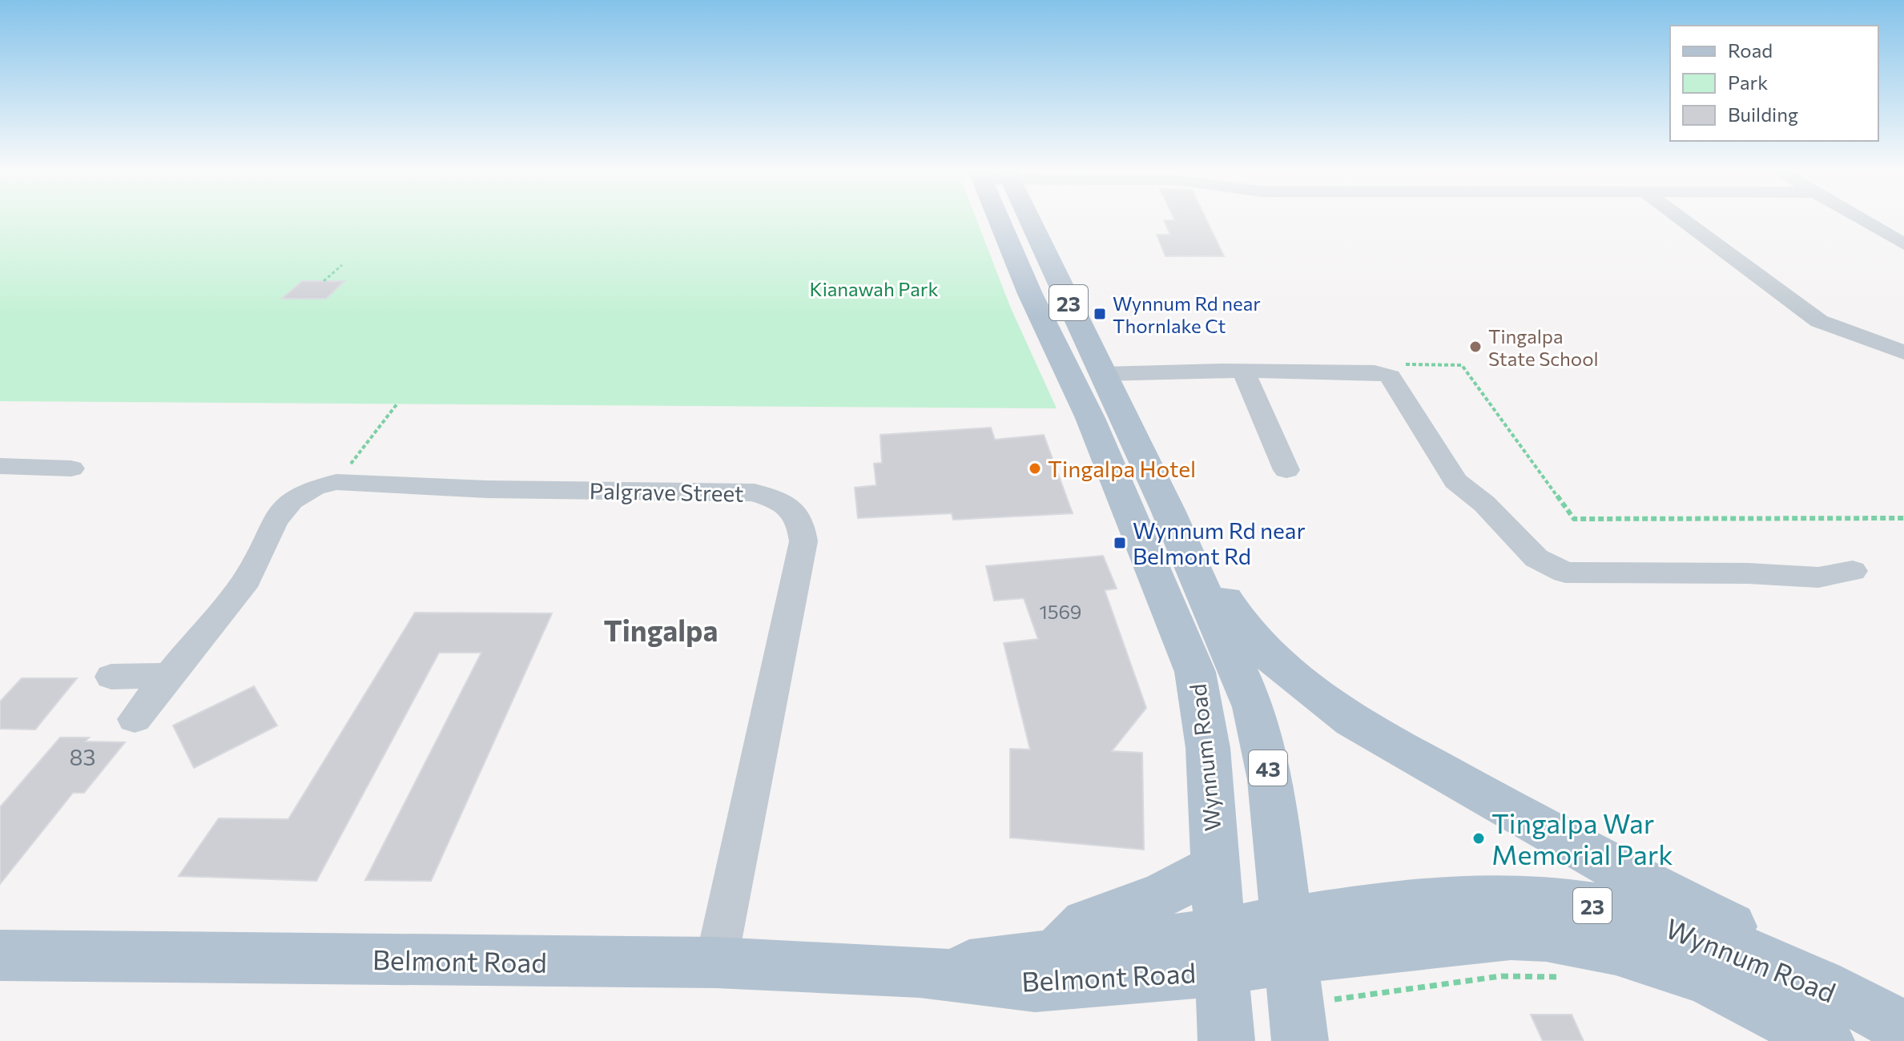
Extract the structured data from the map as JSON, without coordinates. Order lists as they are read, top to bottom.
{
  "streets": {
    "main road": [
      "23",
      "Wynnum Road",
      "43",
      "Belmont Road"
    ],
    "street": ["Palgrave Street"]
  },
  "crossings": [
    ["23", "Wynnum Road"],
    ["Palgrave Street", "Belmont Road"],
    ["Wynnum Road", "43"],
    ["Wynnum Road", "Belmont Road"]
  ],
  "districts": ["Tingalpa"],
  "parks": ["Kianawah Park"],
  "places": {
    "transit": ["Wynnum Rd near Thornlake Ct", "Wynnum Rd near Belmont Rd"],
    "other": ["Tingalpa State School", "Tingalpa Hotel", "Tingalpa War Memorial Park"]
  },
  "house_numbers": ["1569", "83"],
  "legend": ["Road", "Park", "Building"]
}
